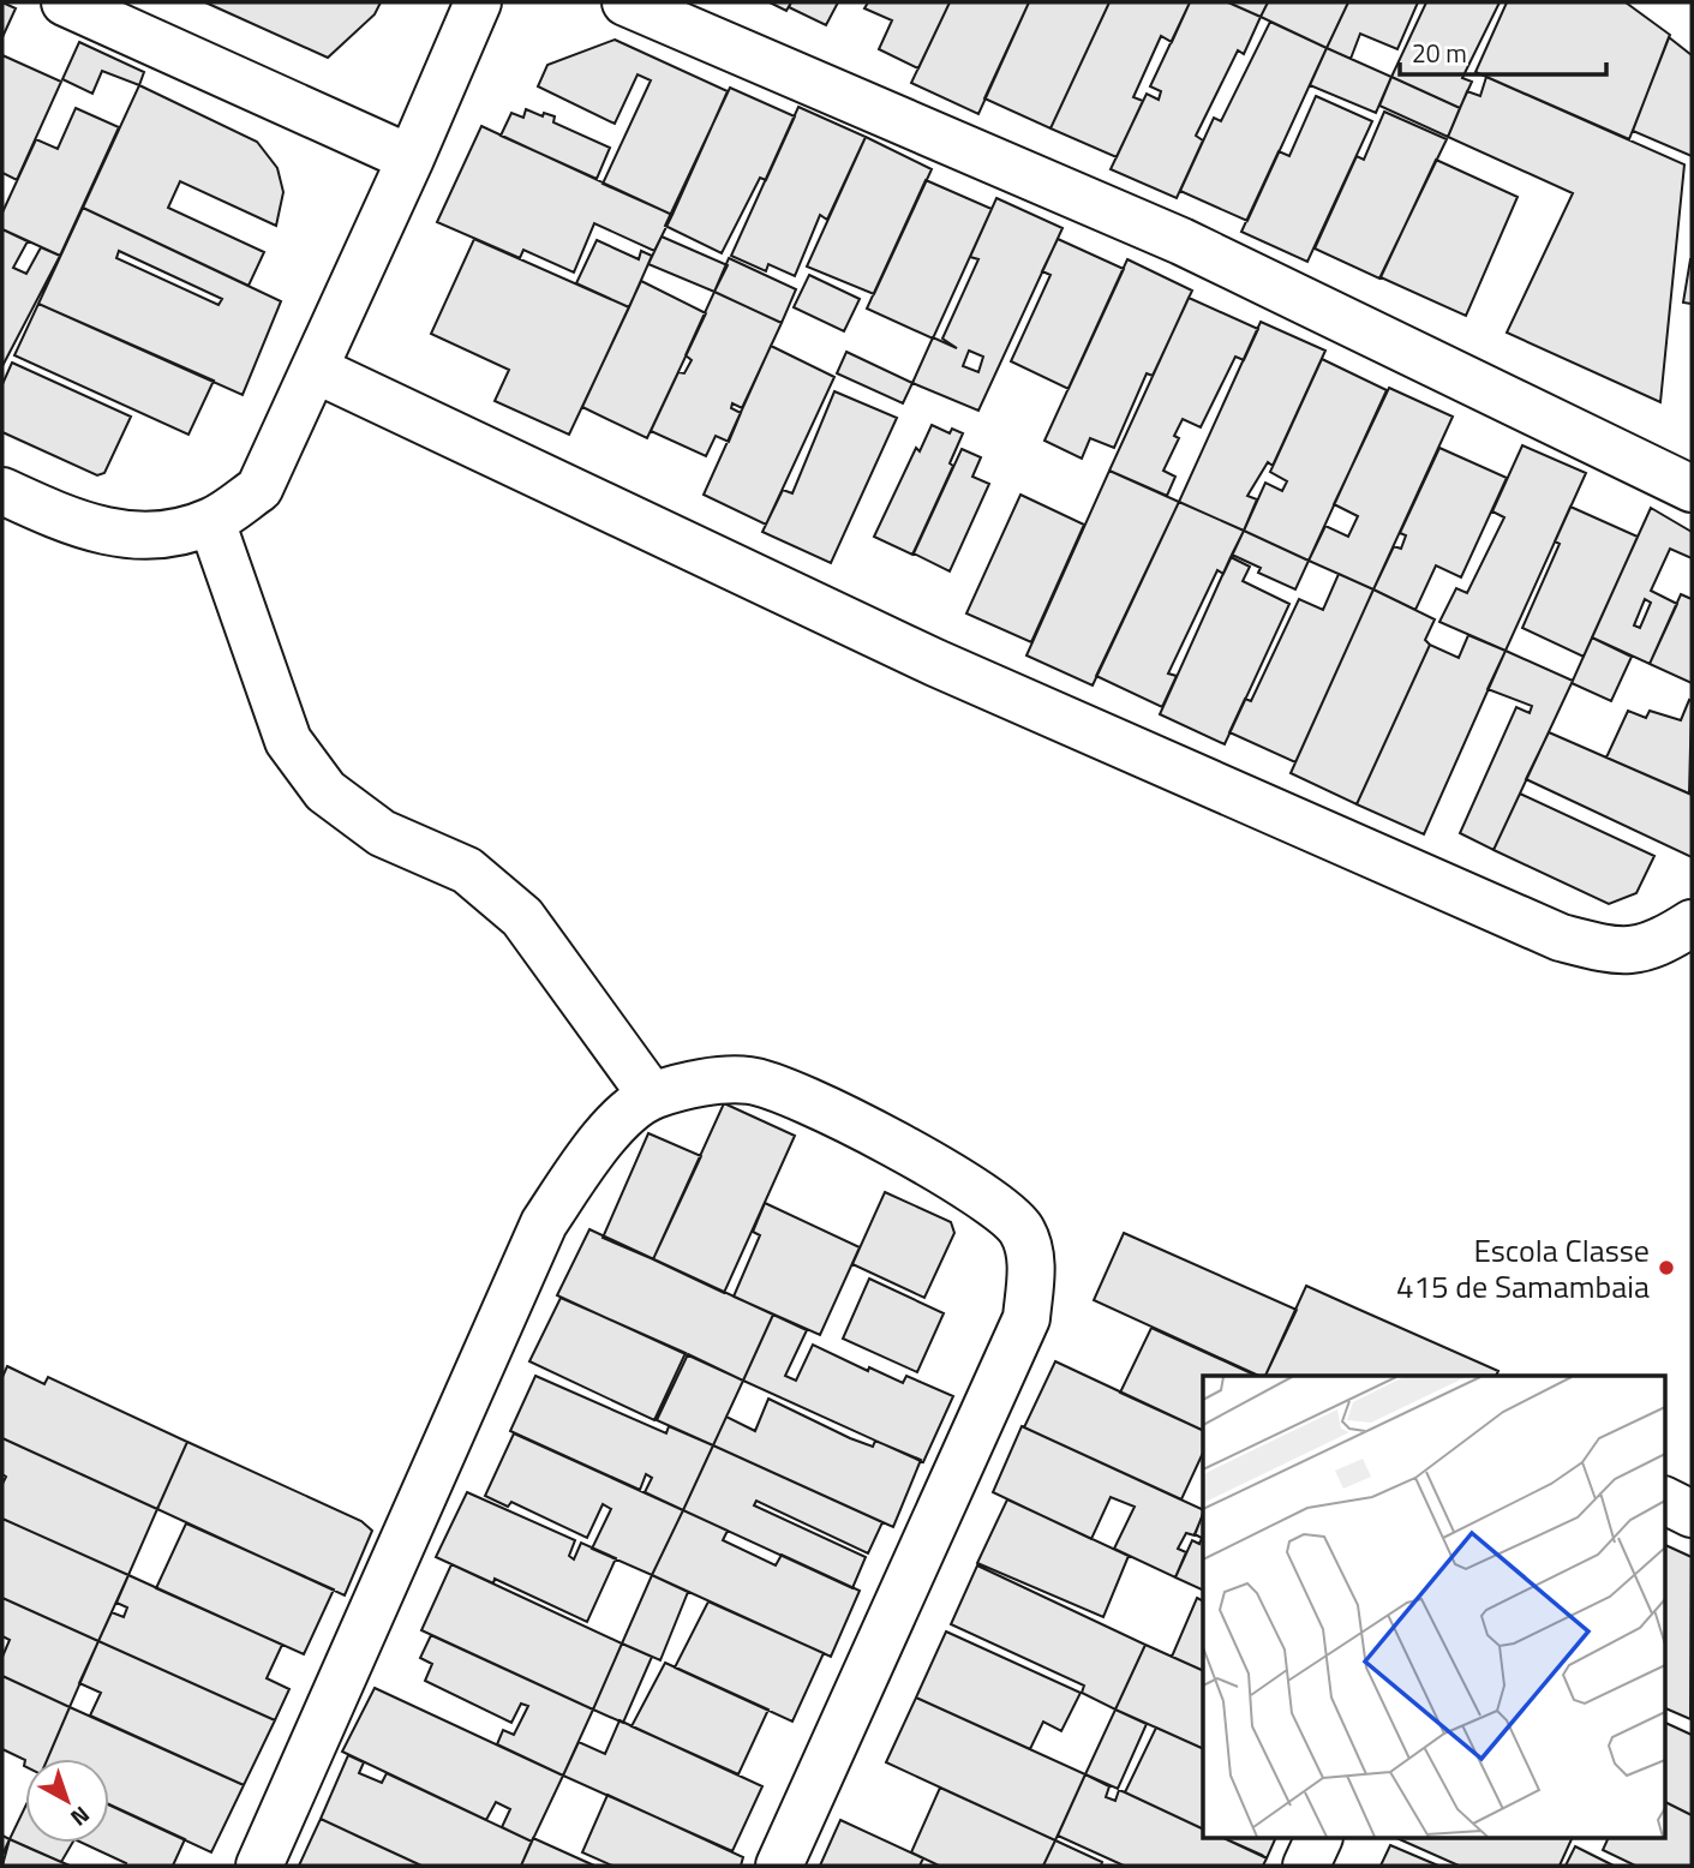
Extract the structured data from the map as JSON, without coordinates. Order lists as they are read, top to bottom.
{
  "places": ["Escola Classe 415 de Samambaia"],
  "scale_bar": "20 m",
  "north": "bottom right"
}
